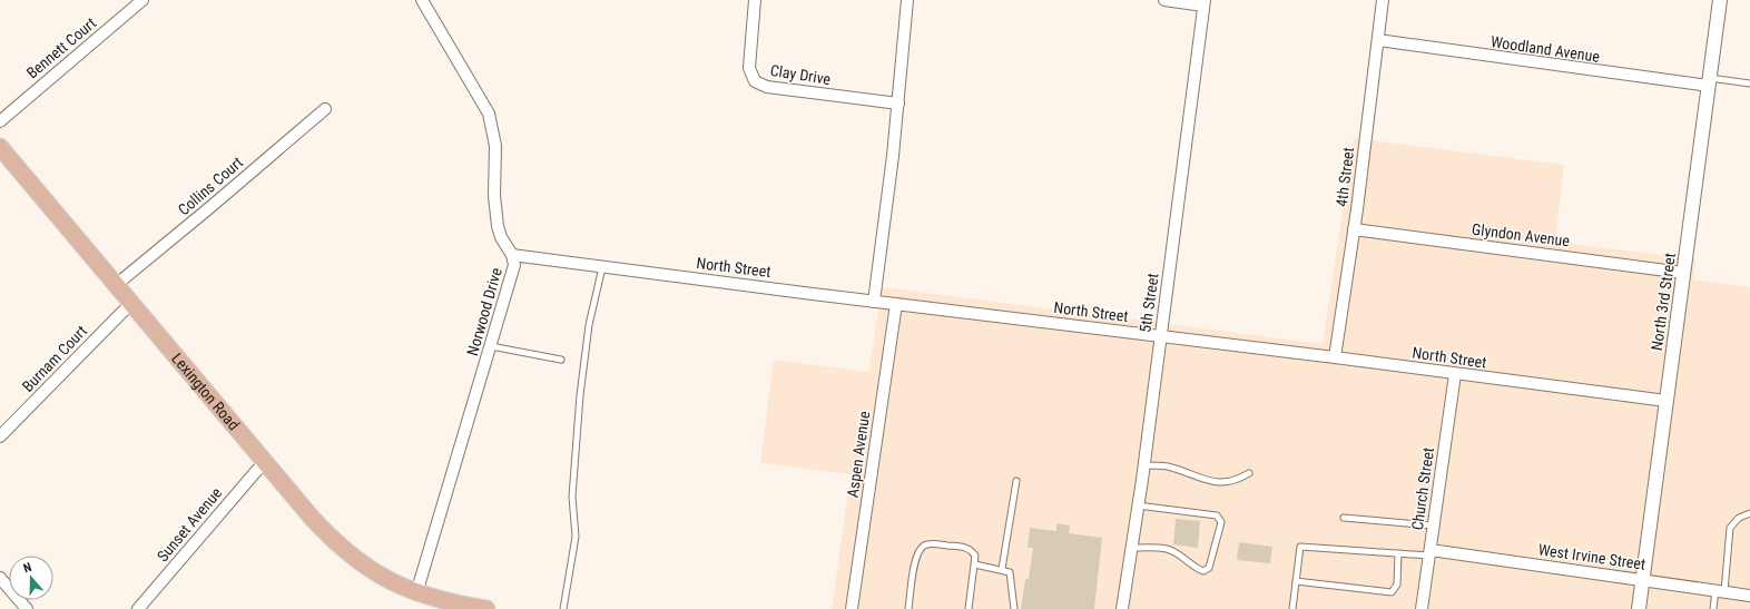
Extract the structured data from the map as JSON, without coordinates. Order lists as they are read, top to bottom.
{
  "streets": {
    "main road": ["Lexington Road"],
    "street": [
      "Bennett Court",
      "Woodland Avenue",
      "Clay Drive",
      "4th Street",
      "Collins Court",
      "Glyndon Avenue",
      "North Street",
      "North 3rd Street",
      "5th Street",
      "Norwood Drive",
      "Burnam Court",
      "Aspen Avenue",
      "Church Street",
      "Sunset Avenue",
      "West Irvine Street"
    ]
  },
  "crossings": [
    ["Woodland Avenue", "4th Street"],
    ["Woodland Avenue", "North 3rd Street"],
    ["4th Street", "Glyndon Avenue"],
    ["4th Street", "North Street"],
    ["Collins Court", "Lexington Road"],
    ["Glyndon Avenue", "North 3rd Street"],
    ["North Street", "North 3rd Street"],
    ["North Street", "5th Street"],
    ["North Street", "Norwood Drive"],
    ["North Street", "Aspen Avenue"],
    ["North Street", "Church Street"],
    ["North 3rd Street", "West Irvine Street"],
    ["Norwood Drive", "Lexington Road"],
    ["Burnam Court", "Lexington Road"],
    ["Lexington Road", "Sunset Avenue"],
    ["Church Street", "West Irvine Street"]
  ],
  "north": "top"
}
